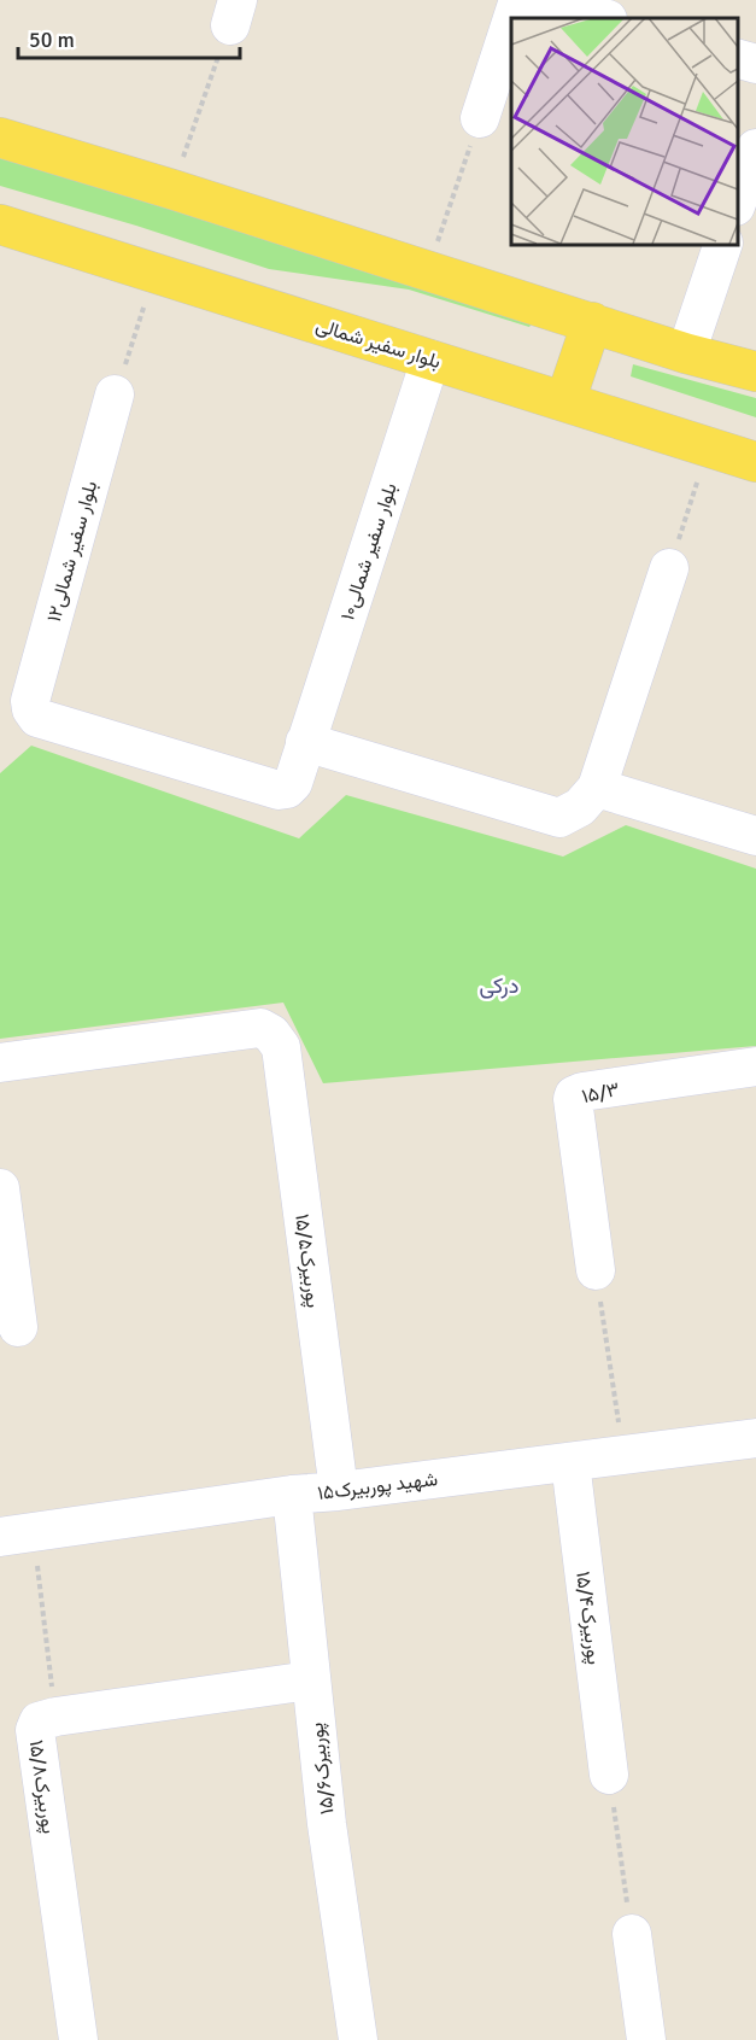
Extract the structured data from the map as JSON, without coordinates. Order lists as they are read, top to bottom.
{
  "streets": {
    "main road": ["بلوار سفیر شمالی"],
    "street": [
      "بلوار سفیر شمالی۱۲",
      "بلوار سفیر شمالی۱۰",
      "۱۵/۳",
      "پوربیرک۱۵/۵",
      "شهید پوربیرک۱۵",
      "پوربیرک۱۵/۴",
      "پوربیرک۱۵/۶",
      "پوربیرک۱۵/۸"
    ]
  },
  "crossings": [
    ["بلوار سفیر شمالی", "بلوار سفیر شمالی۱۰"],
    ["بلوار سفیر شمالی۱۲", "بلوار سفیر شمالی۱۰"],
    ["پوربیرک۱۵/۵", "شهید پوربیرک۱۵"],
    ["شهید پوربیرک۱۵", "پوربیرک۱۵/۴"],
    ["شهید پوربیرک۱۵", "پوربیرک۱۵/۶"],
    ["پوربیرک۱۵/۶", "پوربیرک۱۵/۸"]
  ],
  "districts": ["درکی"],
  "scale_bar": "50 m"
}
